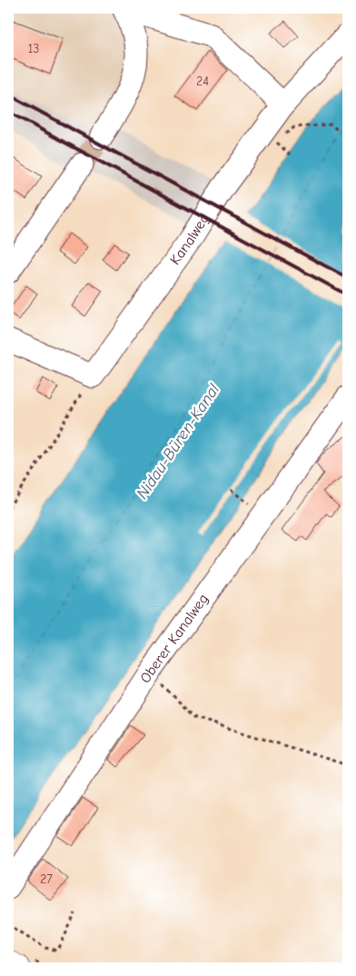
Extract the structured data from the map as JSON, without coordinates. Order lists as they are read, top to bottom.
{
  "streets": {
    "street": ["Kanalweg", "Oberer Kanalweg"]
  },
  "water": ["Nidau-Büren-Kanal"],
  "house_numbers": ["13", "24", "27"]
}
